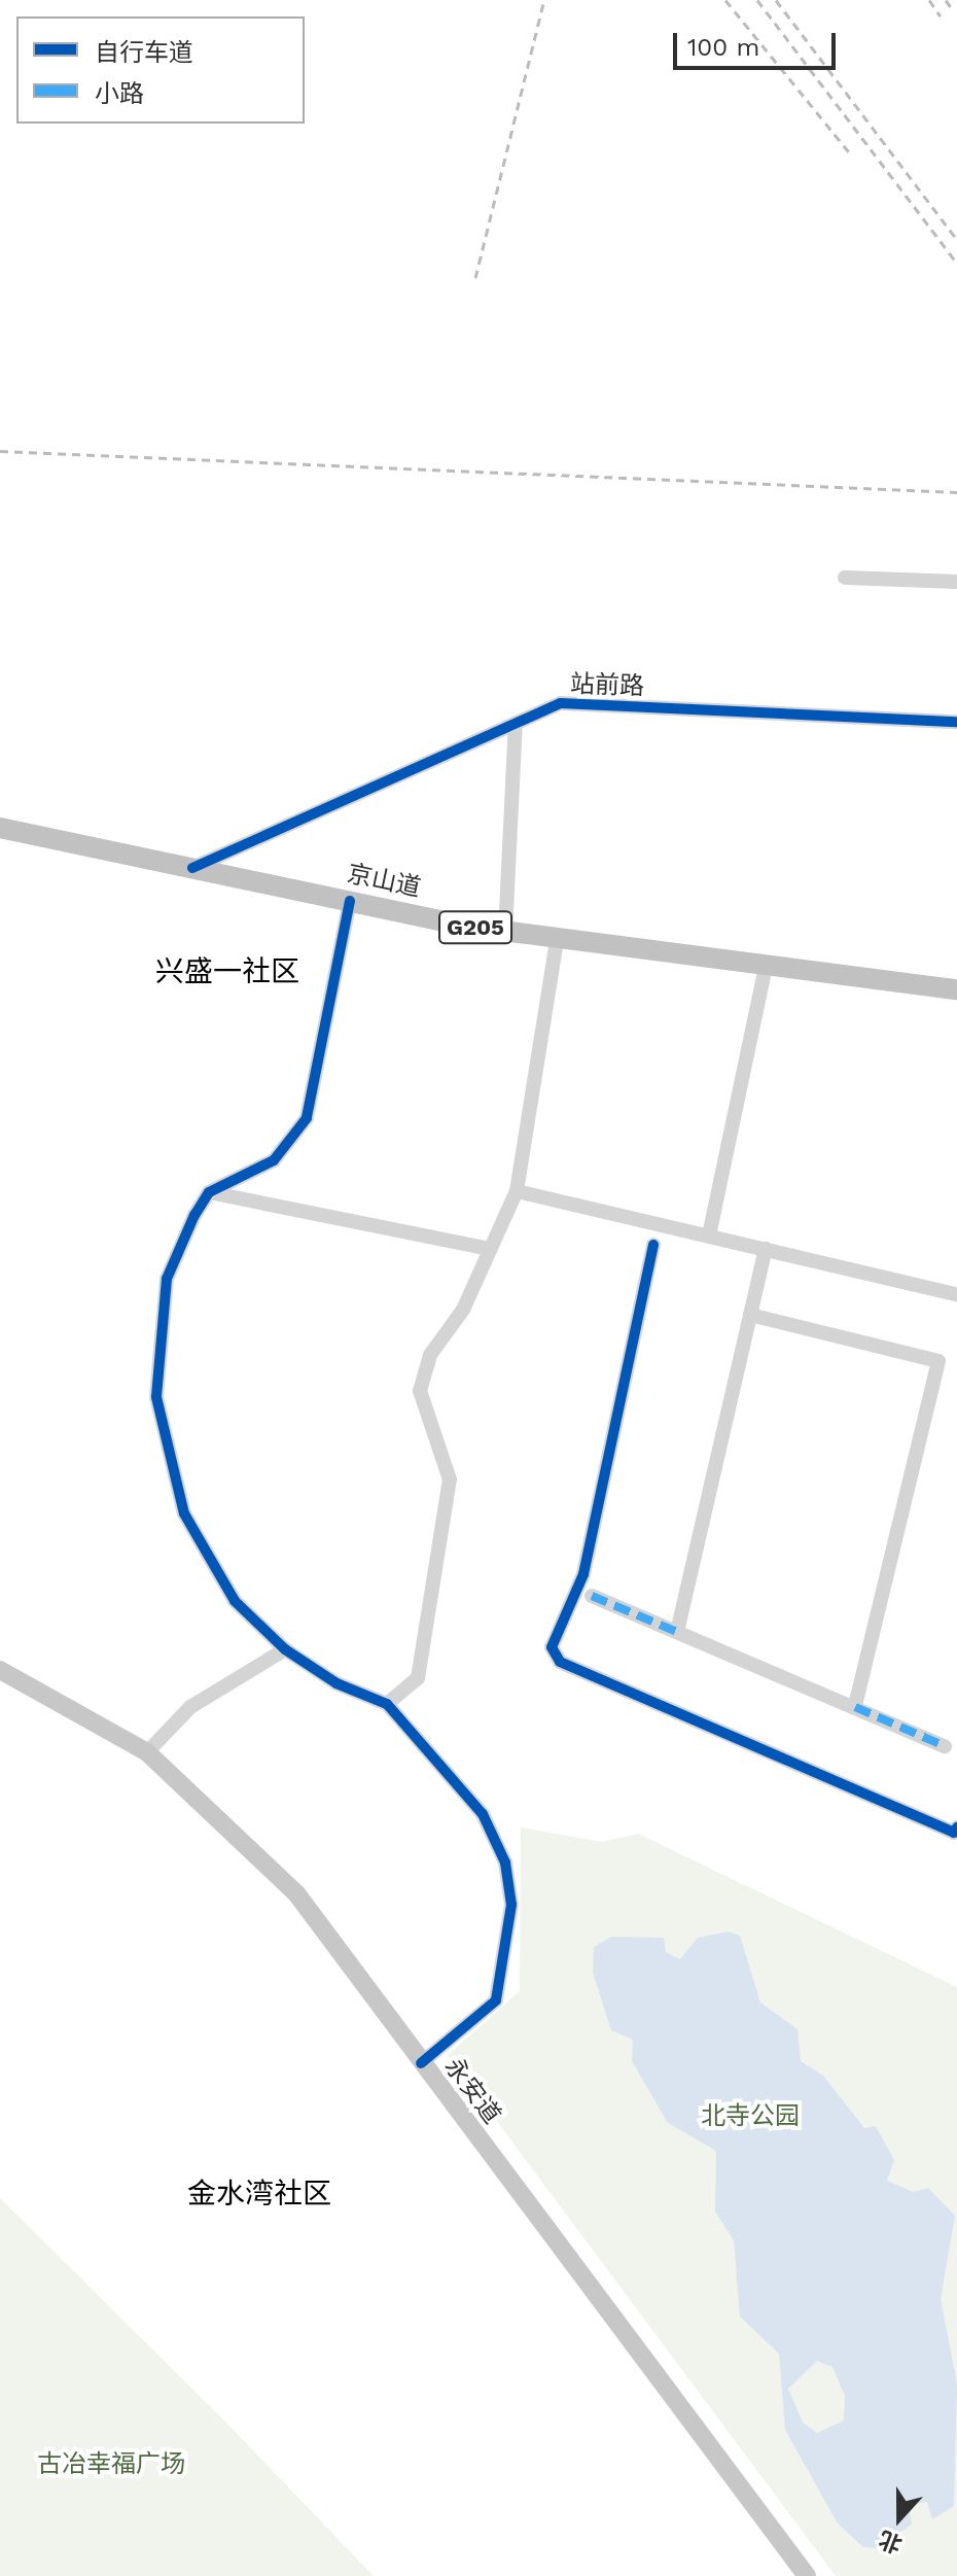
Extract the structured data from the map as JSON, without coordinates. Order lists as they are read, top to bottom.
{
  "streets": {
    "highway": ["京山道", "G205"],
    "main road": ["永安道"],
    "street": ["站前路"]
  },
  "crossings": [
    ["站前路", "京山道"]
  ],
  "districts": ["兴盛一社区", "金水湾社区"],
  "parks": ["北寺公园", "古冶幸福广场"],
  "legend": ["自行车道", "小路"],
  "scale_bar": "100 m",
  "north": "bottom"
}
